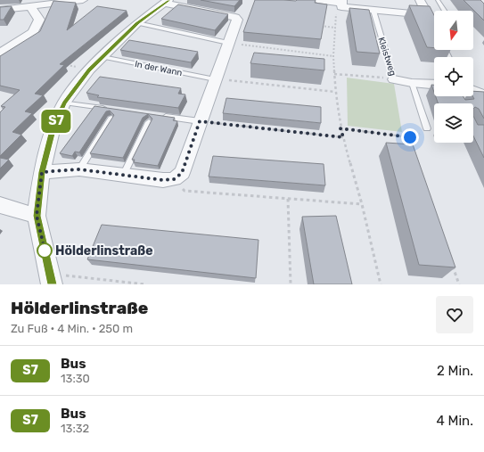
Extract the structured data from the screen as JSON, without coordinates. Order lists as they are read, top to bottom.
{
  "streets": {
    "street": ["Kleistweg"],
    "lane": ["In der Wann"]
  },
  "places": ["Hölderlinstraße"],
  "lines": ["bus line S7"],
  "north": "bottom",
  "page": {
    "on_map": "S7",
    "heading": ["Hölderlinstraße", "Zu Fuß · 4 Min. · 250 m"],
    "list": [
      {
        "mark": "S7",
        "name": "Bus",
        "note": "13:30",
        "value": "2 Min."
      },
      {
        "mark": "S7",
        "name": "Bus",
        "note": "13:32",
        "value": "4 Min."
      }
    ]
  }
}
